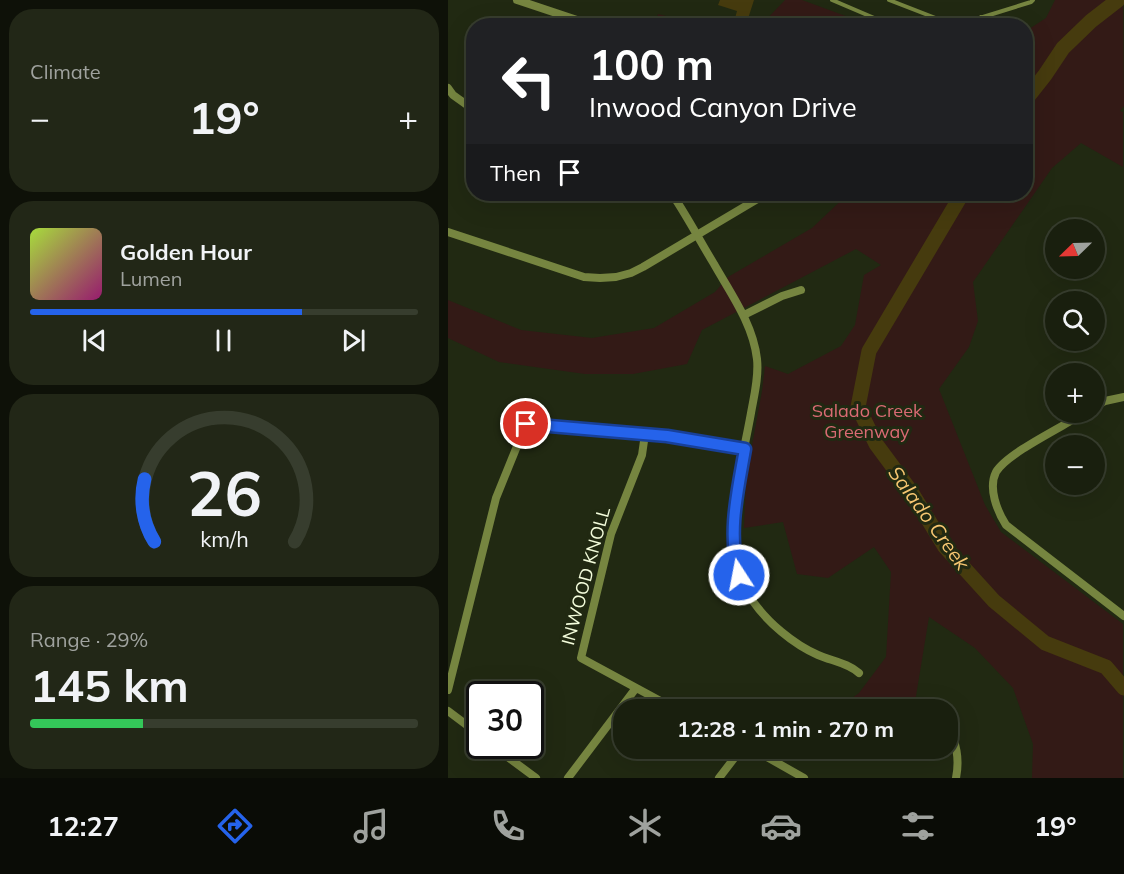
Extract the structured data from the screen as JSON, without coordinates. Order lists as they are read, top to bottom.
{
  "streets": {
    "street": ["INWOOD KNOLL"]
  },
  "water": ["Salado Creek"],
  "parks": ["Salado Creek Greenway"],
  "north": "bottom left",
  "page": {
    "tile": [
      "Climate",
      ["Range · 29%", "145 km"]
    ],
    "turn": ["100 m", "Inwood Canyon Drive"],
    "heat": ["−", "19°", "+"],
    "then": "Then",
    "map_buttons": ["+", "−"],
    "song": ["Golden Hour", "Lumen"],
    "limit": "30",
    "trip": "12:28 · 1 min · 270 m",
    "tabs": ["12:27", "19°"],
    "gauge": ["26", "km/h"]
  }
}
